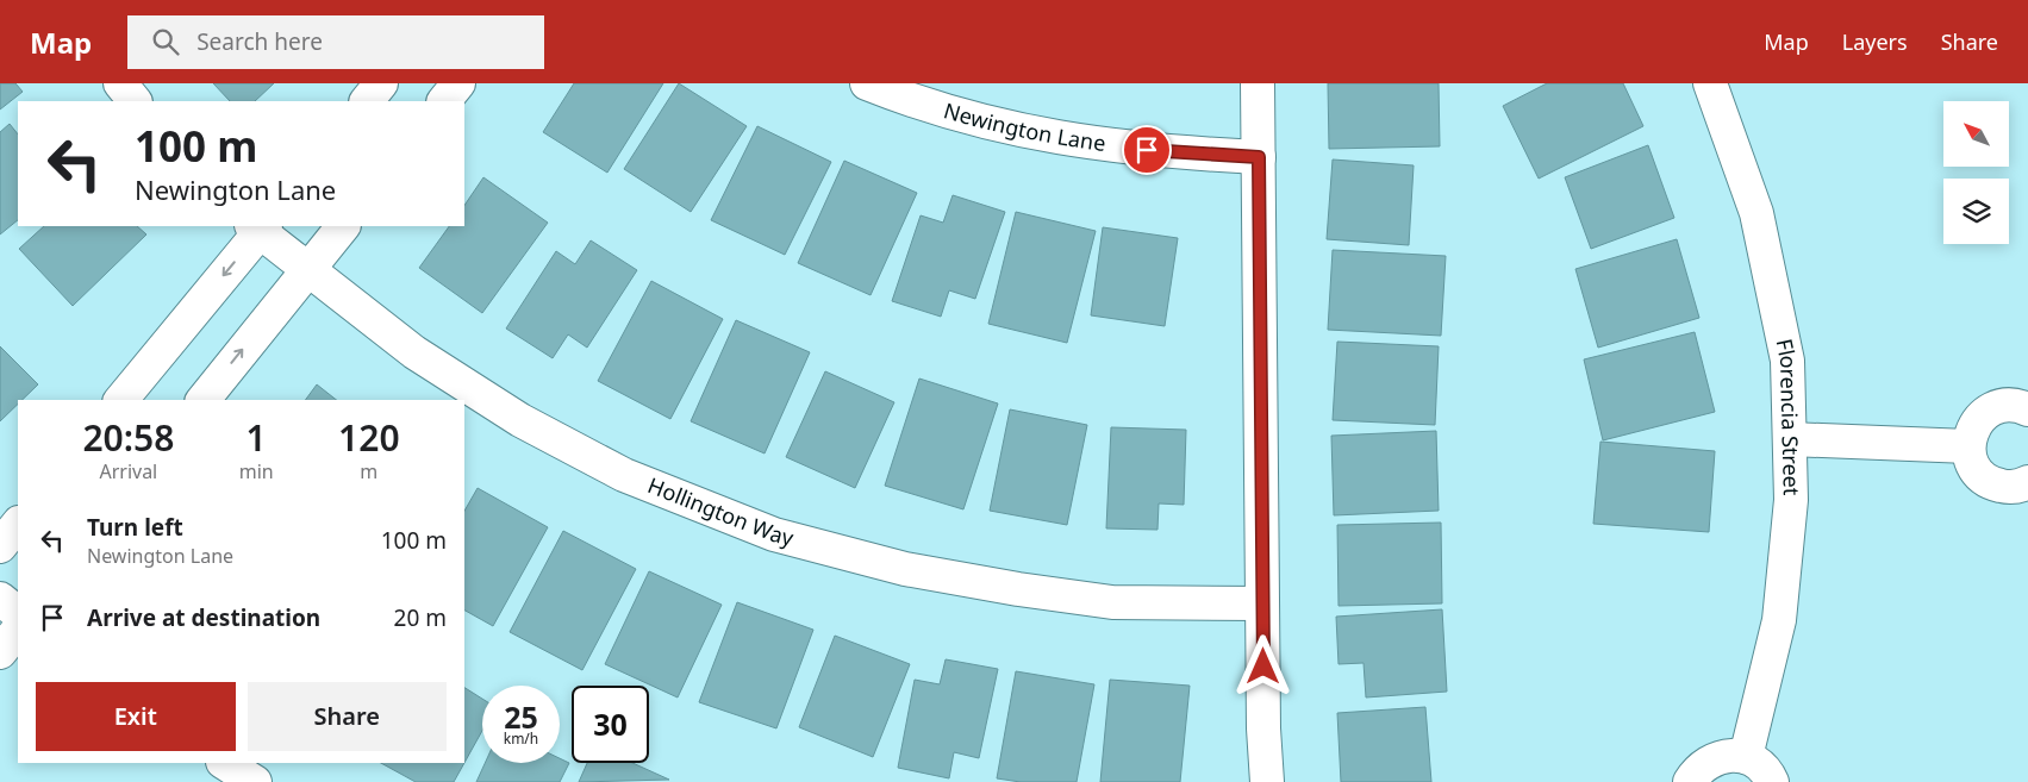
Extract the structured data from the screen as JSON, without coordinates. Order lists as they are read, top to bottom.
{
  "streets": {
    "street": ["Newington Lane", "Florencia Street", "Hollington Way"]
  },
  "north": "top left",
  "page": {
    "header": "Map",
    "search": "Search here",
    "nav": ["Map", "Layers", "Share"],
    "turn": ["100 m", "Newington Lane"],
    "eta": [
      "20:58",
      "Arrival",
      "1",
      "min",
      "120",
      "m"
    ],
    "list": [
      {
        "name": "Turn left",
        "note": "Newington Lane",
        "value": "100 m"
      },
      {
        "name": "Arrive at destination",
        "value": "20 m"
      }
    ],
    "buttons": ["Exit", "Share"],
    "speed": "25 km/h",
    "limit": "30"
  }
}
